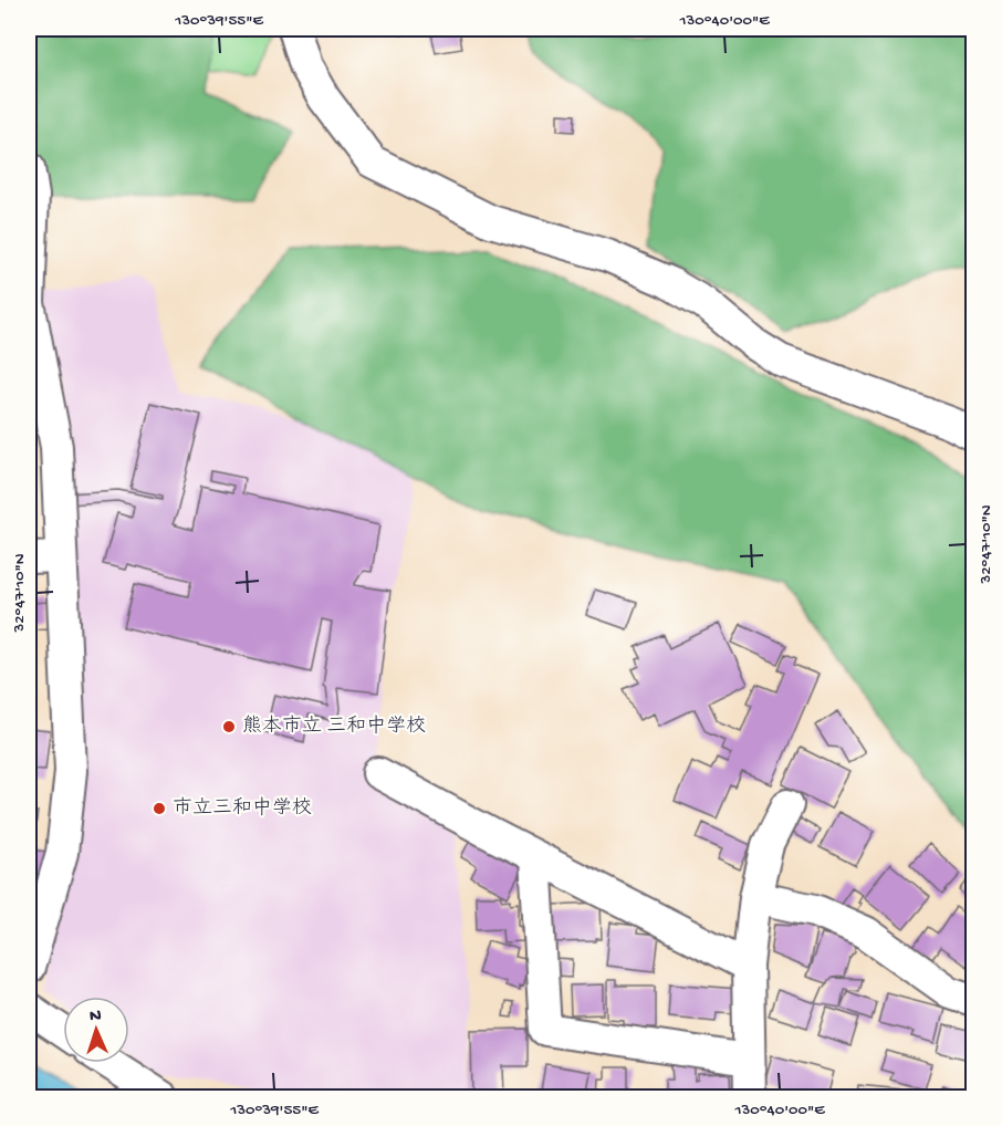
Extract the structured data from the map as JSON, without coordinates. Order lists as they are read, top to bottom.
{
  "places": ["熊本市立 三和中学校", "市立三和中学校"],
  "north": "top",
  "coordinates": ["130°39'55\"E", "130°40'00\"E", "32°47'10\"N"]
}
